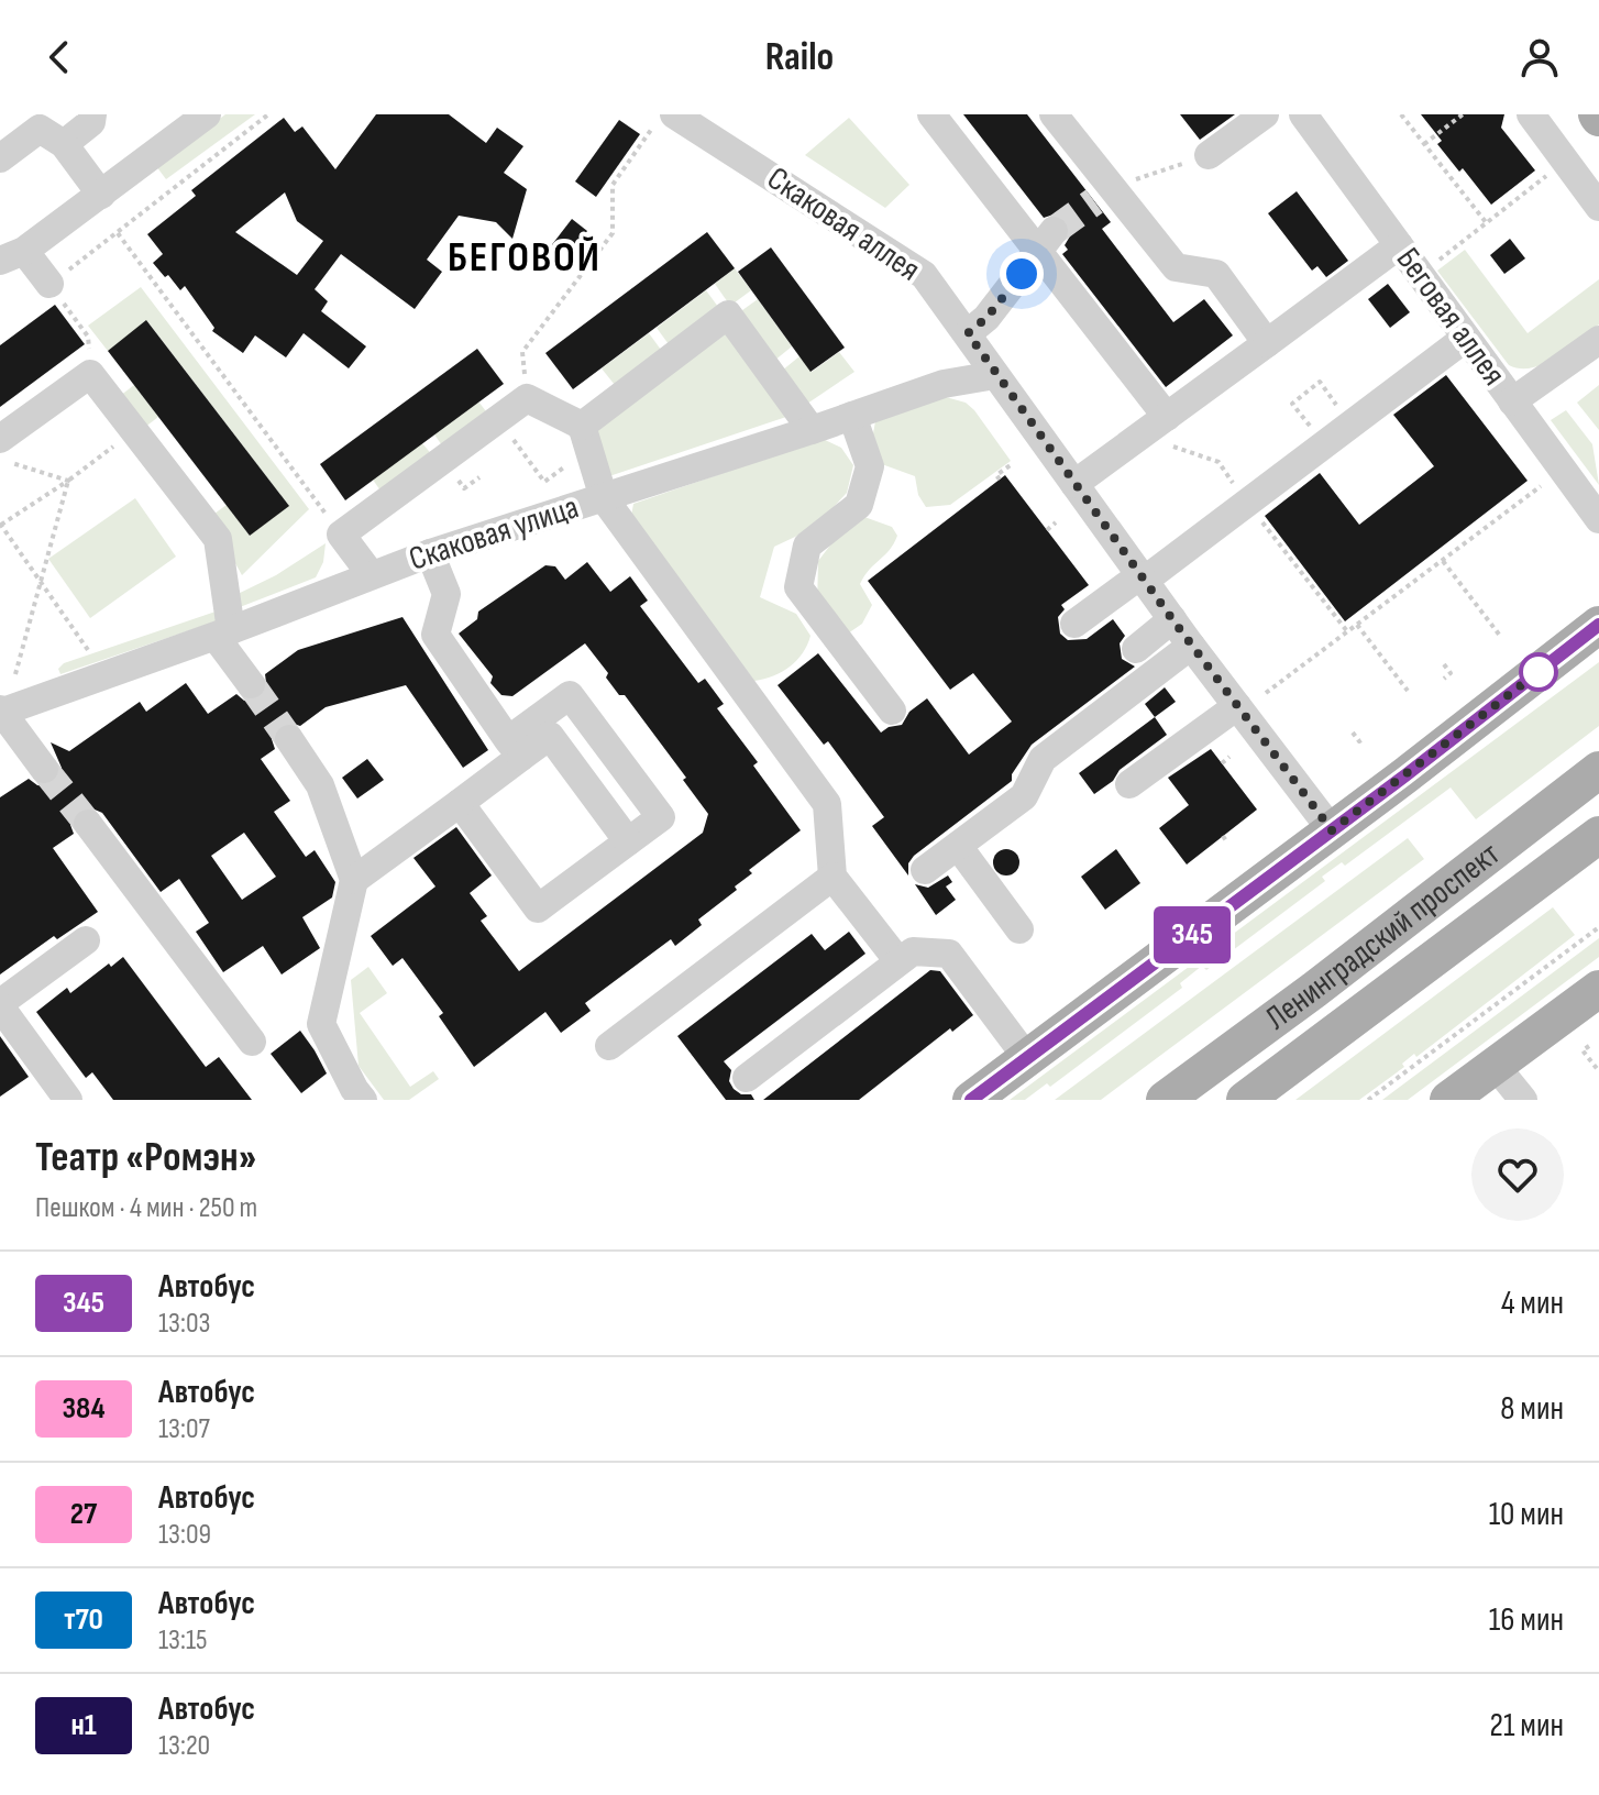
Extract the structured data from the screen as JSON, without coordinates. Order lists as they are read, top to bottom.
{
  "streets": {
    "main road": ["Ленинградский проспект"],
    "street": ["Скаковая аллея", "Беговая аллея", "Скаковая улица"]
  },
  "crossings": [
    ["Скаковая аллея", "Скаковая улица"]
  ],
  "districts": ["БЕГОВОЙ"],
  "lines": ["bus line 345"],
  "page": {
    "header": "Railo",
    "on_map": "345",
    "heading": ["Театр «Ромэн»", "Пешком · 4 мин · 250 m"],
    "list": [
      {
        "mark": "345",
        "name": "Автобус",
        "note": "13:03",
        "value": "4 мин"
      },
      {
        "mark": "384",
        "name": "Автобус",
        "note": "13:07",
        "value": "8 мин"
      },
      {
        "mark": "27",
        "name": "Автобус",
        "note": "13:09",
        "value": "10 мин"
      },
      {
        "mark": "т70",
        "name": "Автобус",
        "note": "13:15",
        "value": "16 мин"
      },
      {
        "mark": "н1",
        "name": "Автобус",
        "note": "13:20",
        "value": "21 мин"
      }
    ]
  }
}
